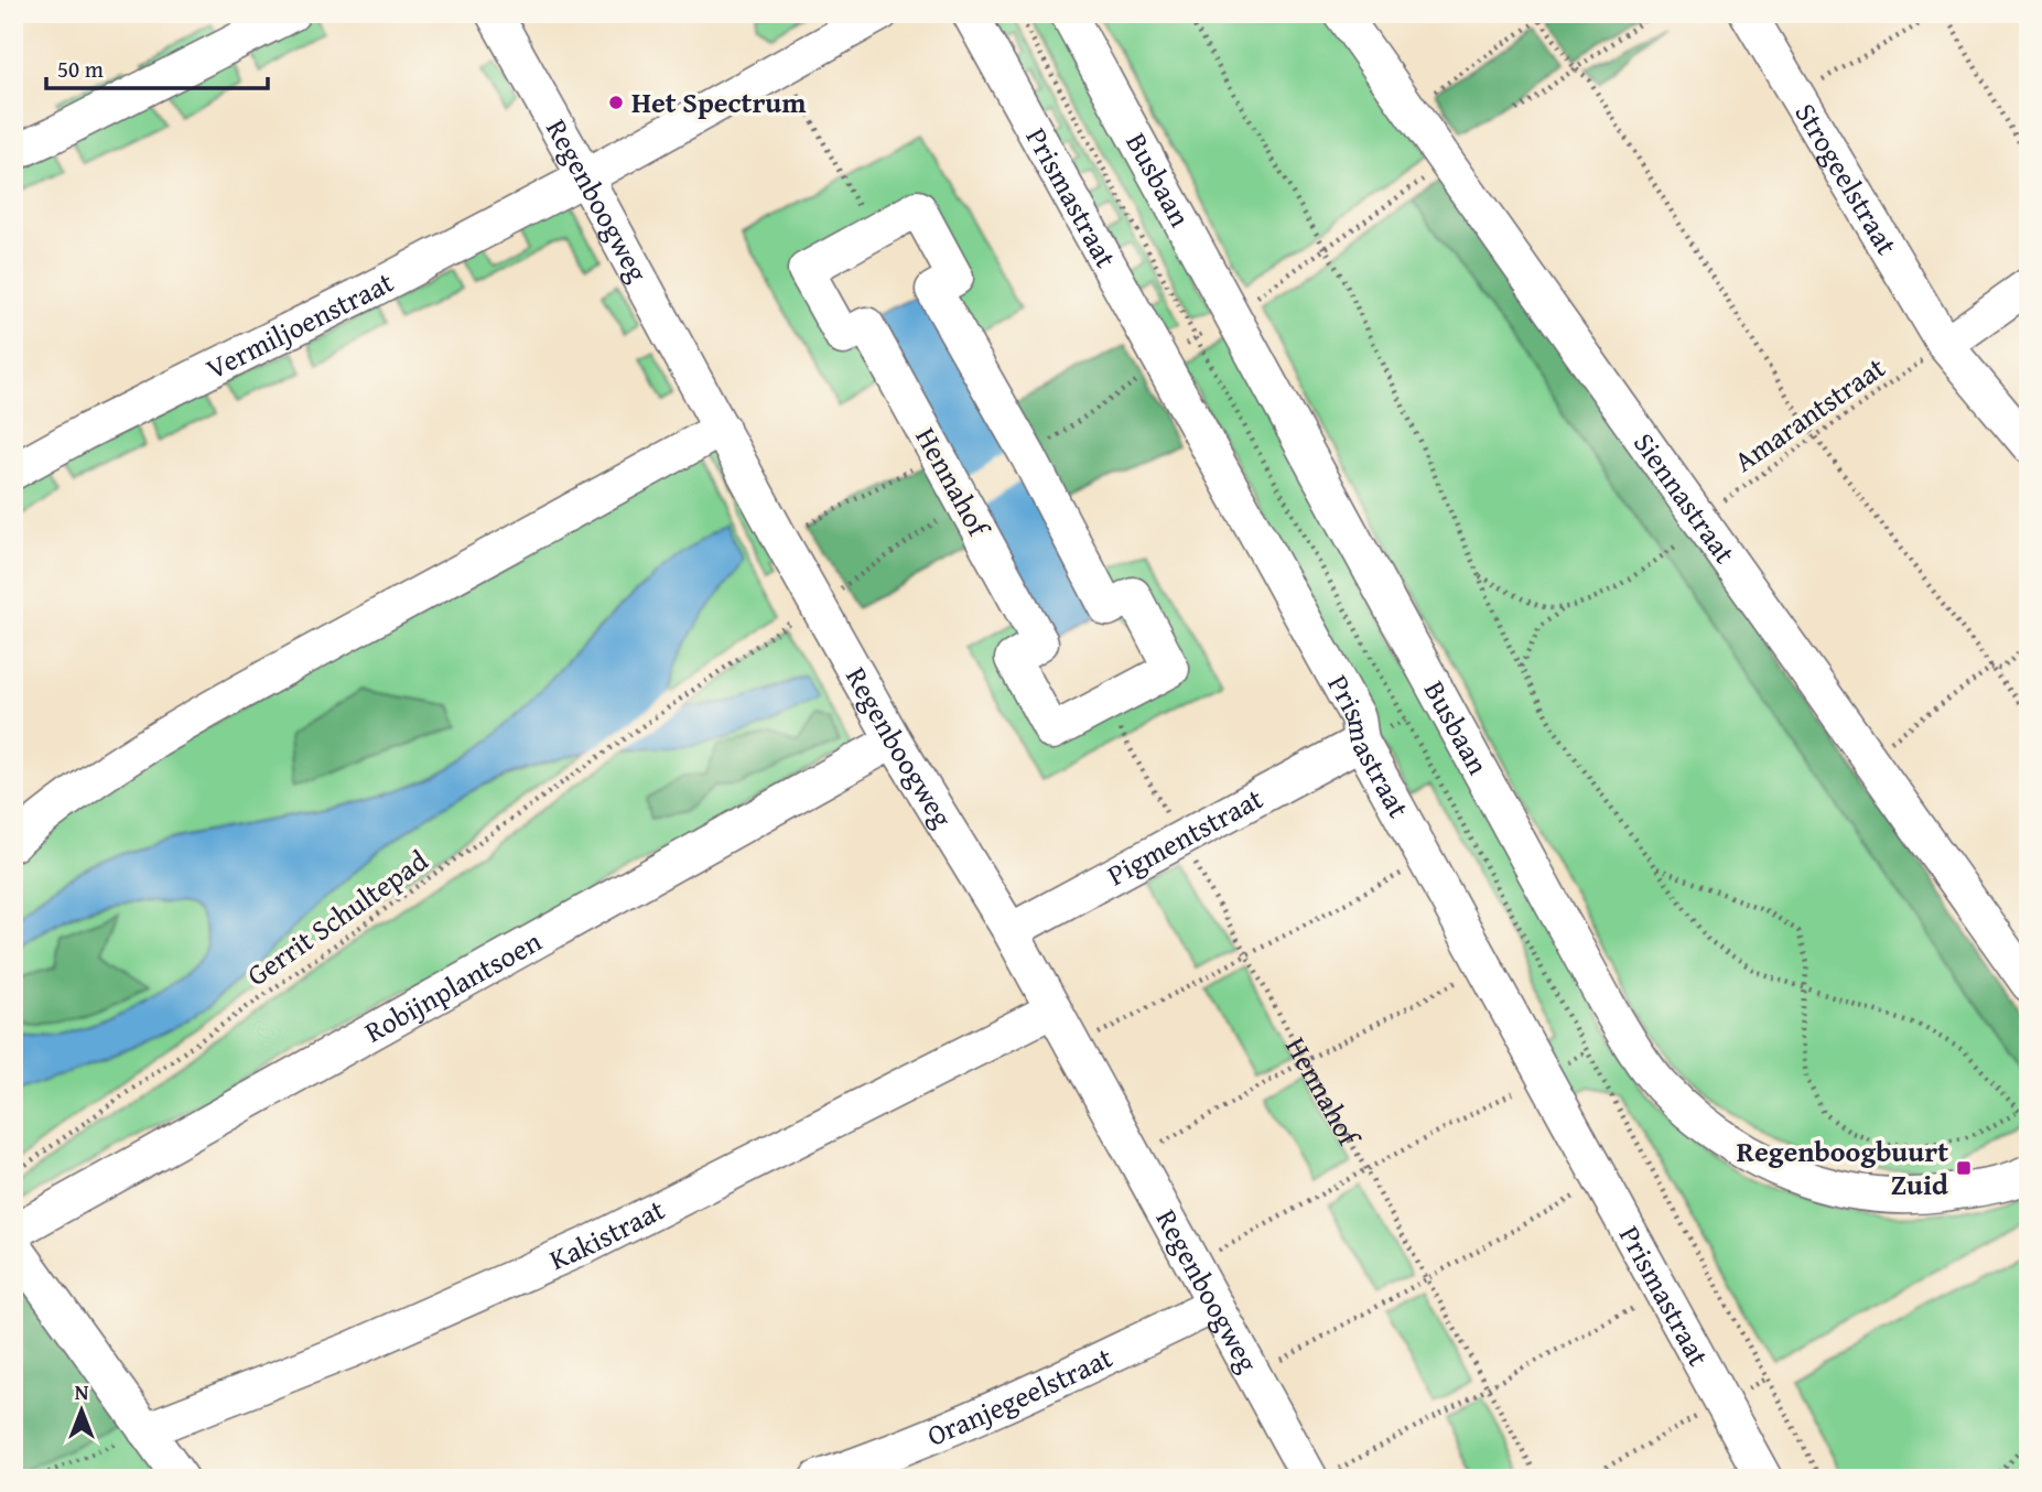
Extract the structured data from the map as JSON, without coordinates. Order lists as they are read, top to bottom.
{
  "streets": {
    "street": [
      "Strogeelstraat",
      "Busbaan",
      "Prismastraat",
      "Regenboogweg",
      "Vermiljoenstraat",
      "Hennahof",
      "Siennastraat",
      "Pigmentstraat",
      "Robijnplantsoen",
      "Kakistraat",
      "Oranjegeelstraat"
    ],
    "path": ["Amarantstraat", "Gerrit Schultepad"]
  },
  "crossings": [
    ["Strogeelstraat", "Amarantstraat"],
    ["Prismastraat", "Pigmentstraat"],
    ["Regenboogweg", "Vermiljoenstraat"],
    ["Regenboogweg", "Pigmentstraat"],
    ["Regenboogweg", "Robijnplantsoen"],
    ["Regenboogweg", "Kakistraat"],
    ["Regenboogweg", "Oranjegeelstraat"],
    ["Amarantstraat", "Siennastraat"],
    ["Hennahof", "Pigmentstraat"]
  ],
  "places": {
    "other": ["Het Spectrum"],
    "transit": ["Regenboogbuurt Zuid"]
  },
  "scale_bar": "50 m",
  "north": "top"
}
